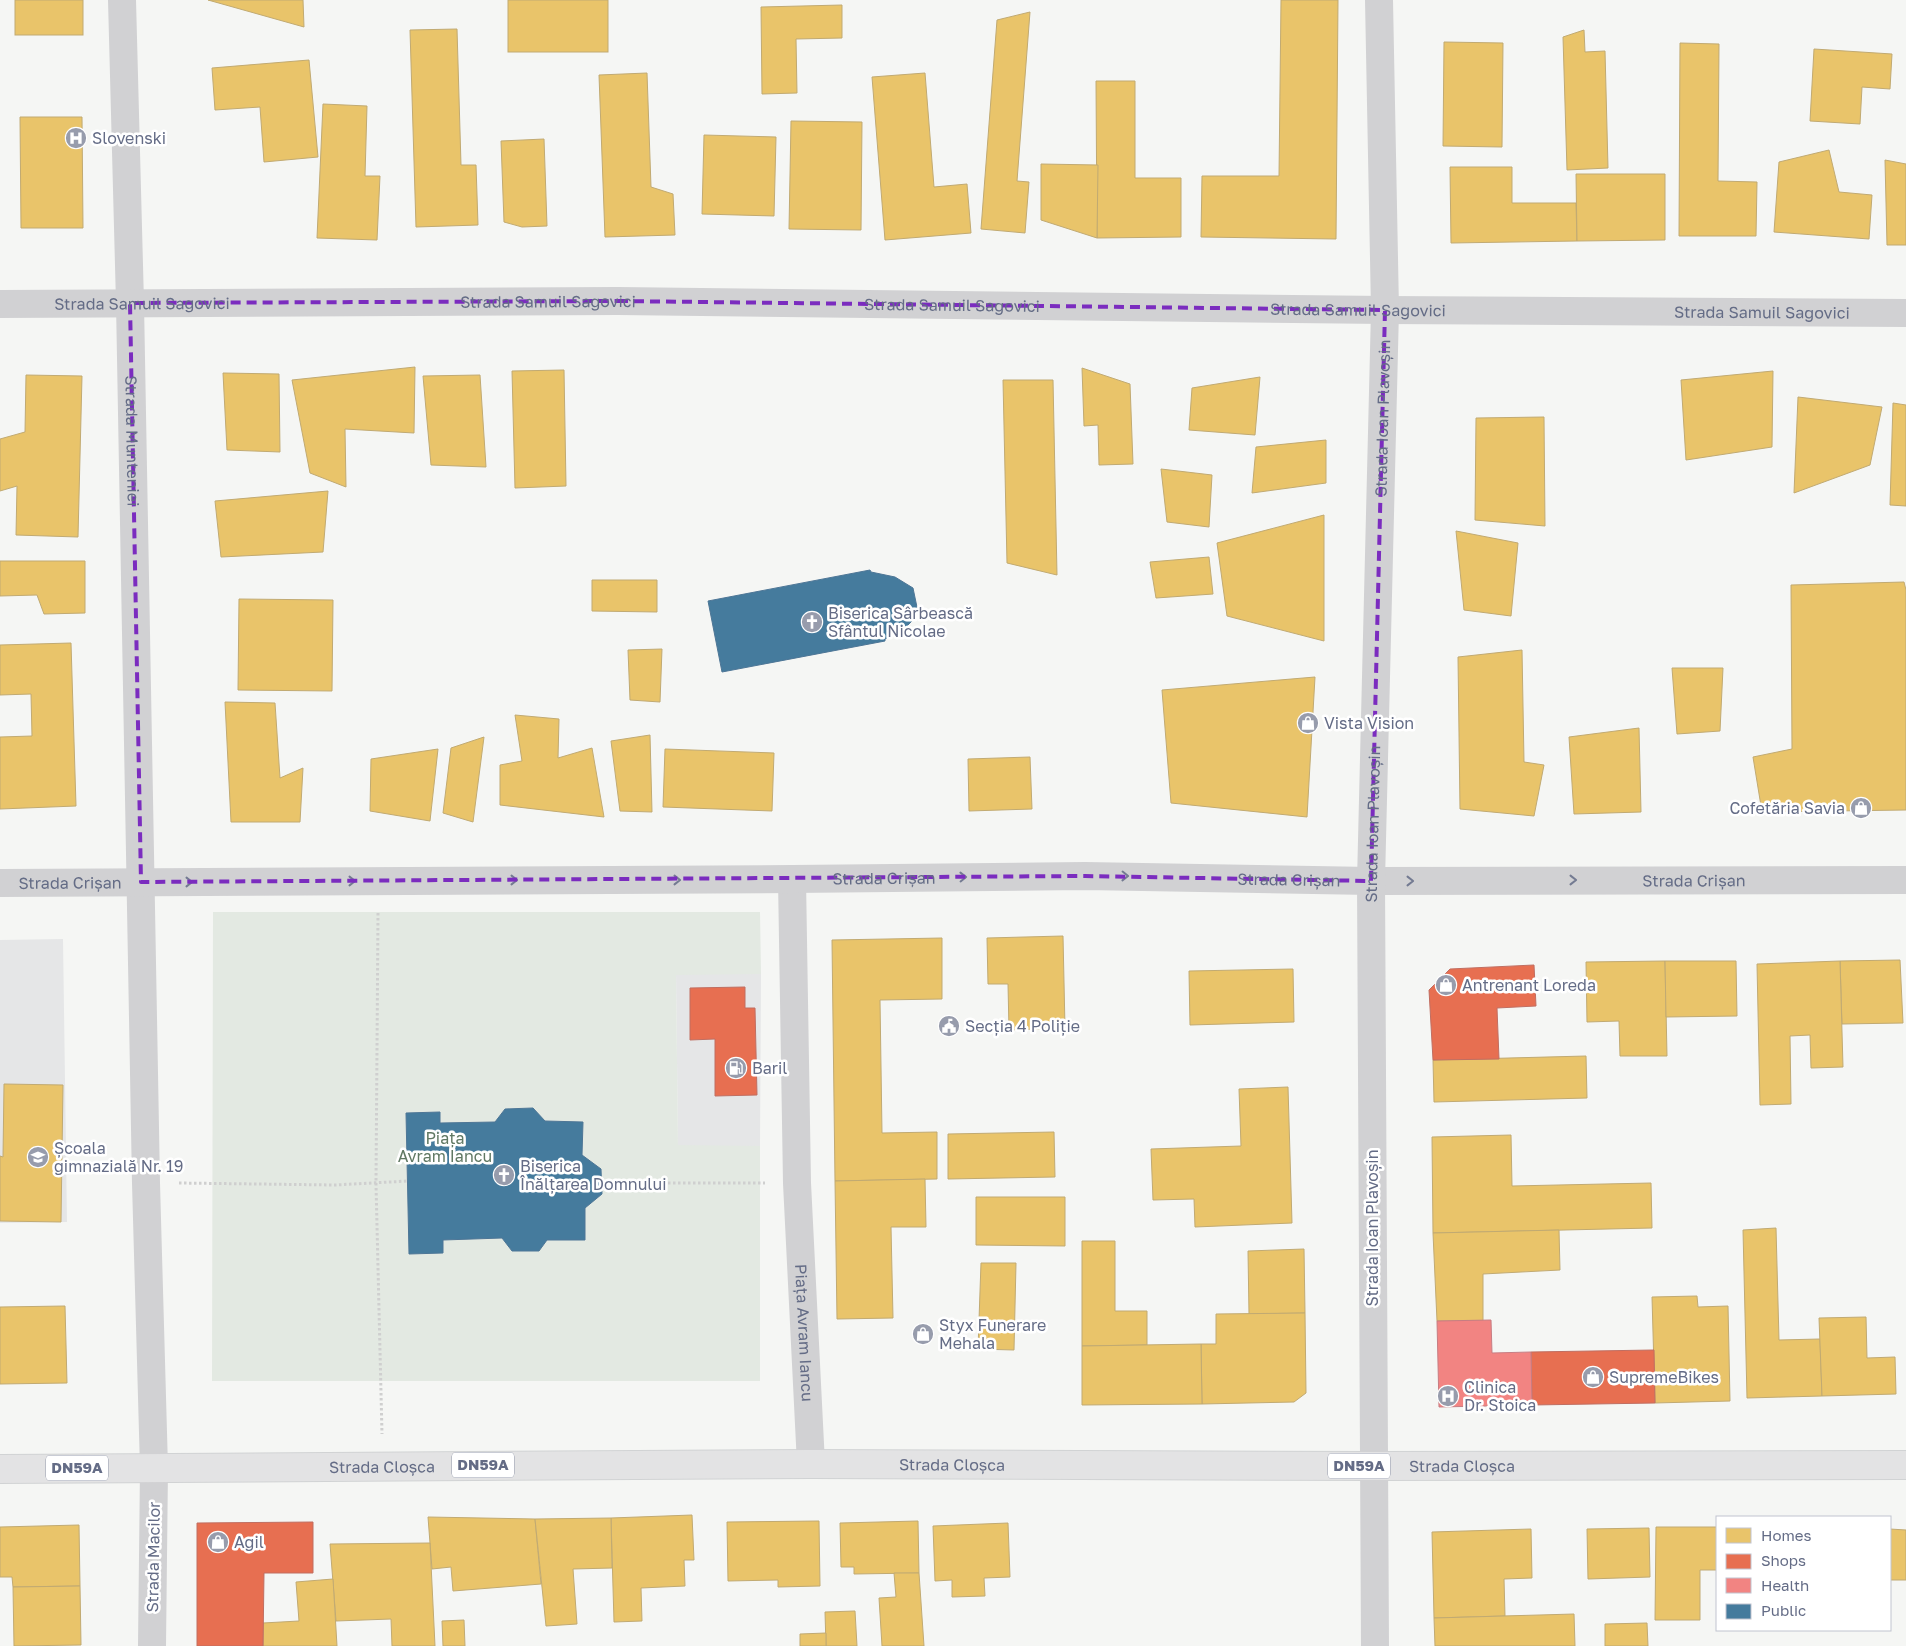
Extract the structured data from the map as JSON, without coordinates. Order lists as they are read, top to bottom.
{
  "streets": {
    "main road": ["Strada Cloșca", "DN59A"],
    "street": [
      "Strada Samuil Sagovici",
      "Strada Ioan Plavoșin",
      "Strada Munteniei",
      "Strada Crișan",
      "Piața Avram Iancu",
      "Strada Macilor"
    ]
  },
  "crossings": [
    ["Strada Samuil Sagovici", "Strada Ioan Plavoșin"],
    ["Strada Samuil Sagovici", "Strada Munteniei"],
    ["Strada Ioan Plavoșin", "Strada Crișan"],
    ["Strada Ioan Plavoșin", "Strada Cloșca"],
    ["Strada Munteniei", "Strada Crișan"],
    ["Strada Crișan", "Piața Avram Iancu"],
    ["Piața Avram Iancu", "Strada Cloșca"],
    ["Strada Cloșca", "Strada Macilor"]
  ],
  "one_way": ["Strada Crișan"],
  "parks": ["Piața Avram Iancu"],
  "places": {
    "hospital": ["Slovenski", "Clinica Dr. Stoica"],
    "church": ["Biserica Sârbească Sfântul Nicolae", "Biserica Înălțarea Domnului"],
    "shop": [
      "Vista Vision",
      "Cofetăria Savia",
      "Antrenant Loreda",
      "Styx Funerare Mehala",
      "SupremeBikes",
      "Agil"
    ],
    "public building": ["Secția 4 Poliție"],
    "fuel station": ["Baril"],
    "school or university": ["Școala gimnazială Nr. 19"]
  },
  "legend": [
    "Homes",
    "Shops",
    "Health",
    "Public"
  ]
}
